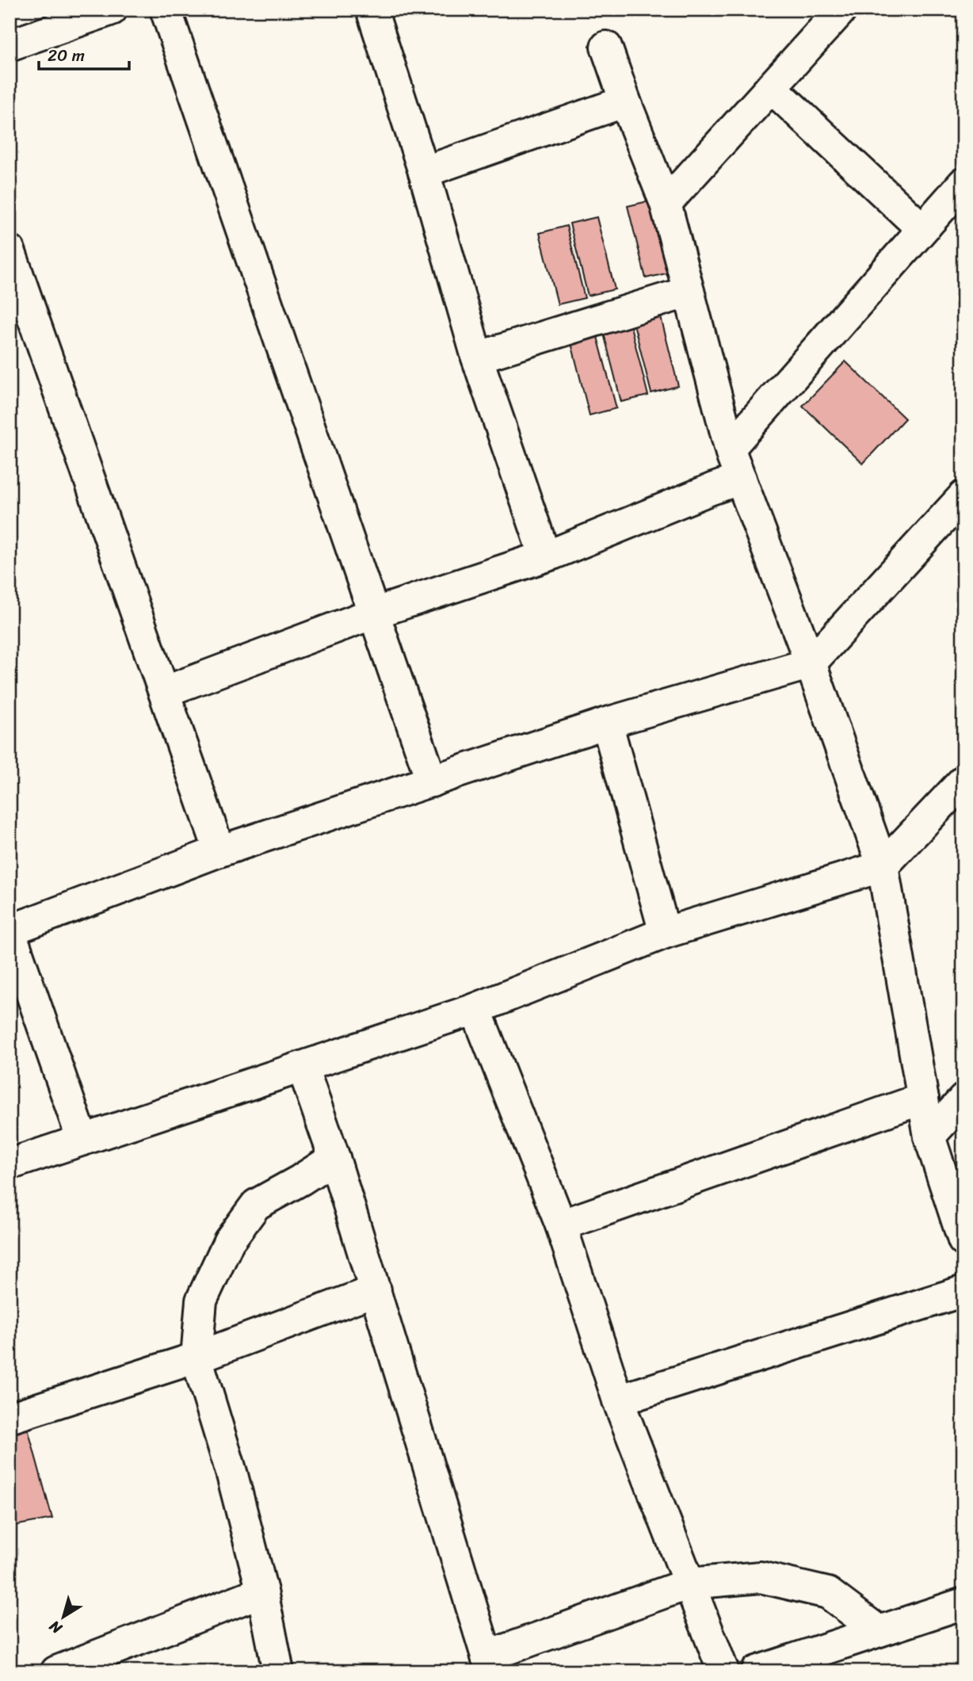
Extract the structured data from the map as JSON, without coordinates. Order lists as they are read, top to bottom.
{
  "scale_bar": "20 m",
  "north": "bottom left"
}
